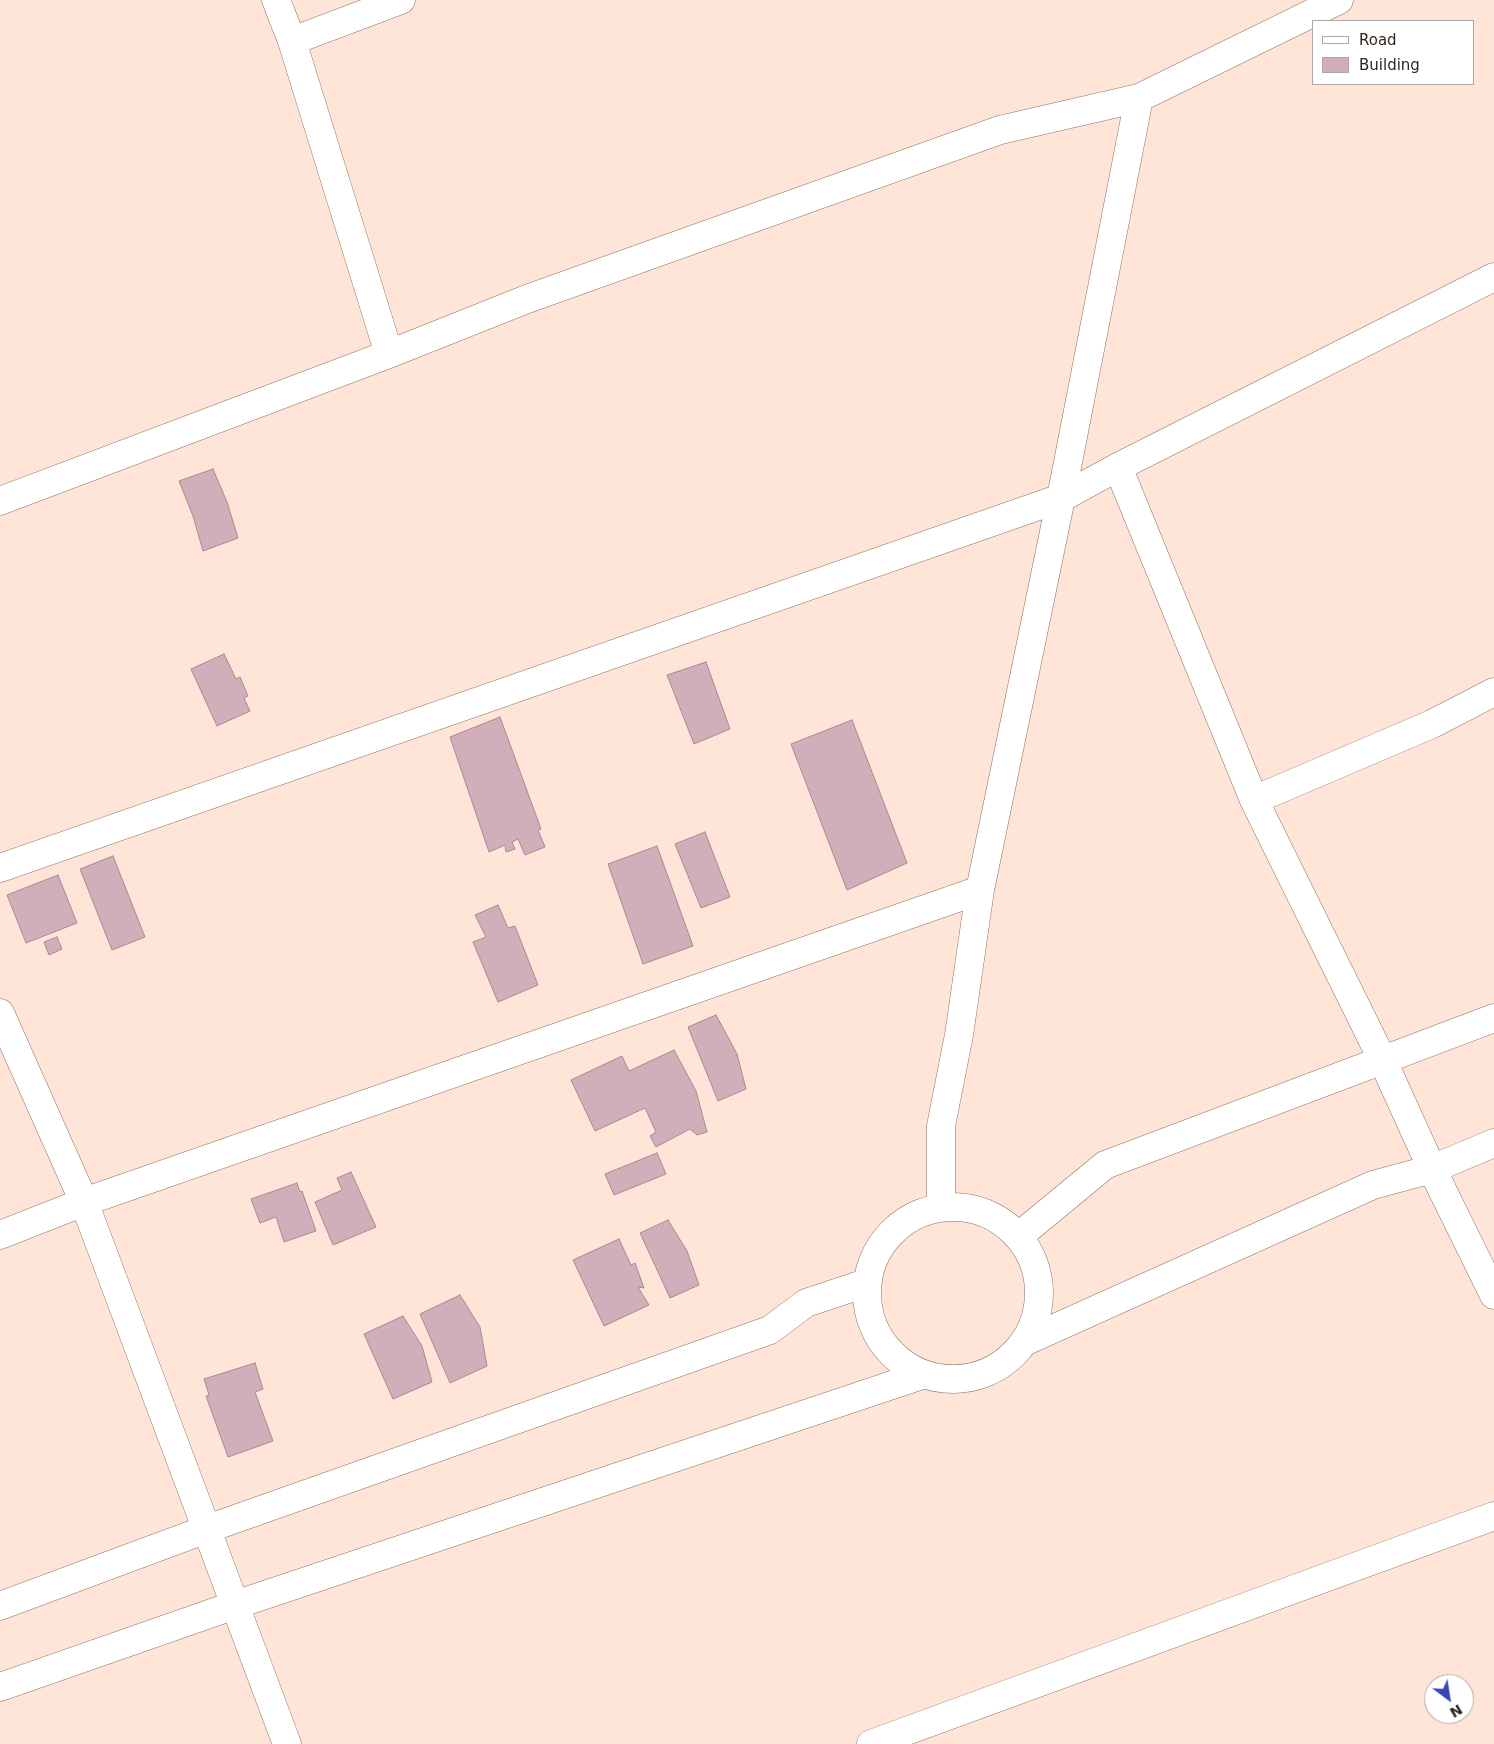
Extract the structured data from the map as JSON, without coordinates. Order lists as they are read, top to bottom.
{
  "legend": ["Road", "Building"],
  "north": "bottom right"
}
